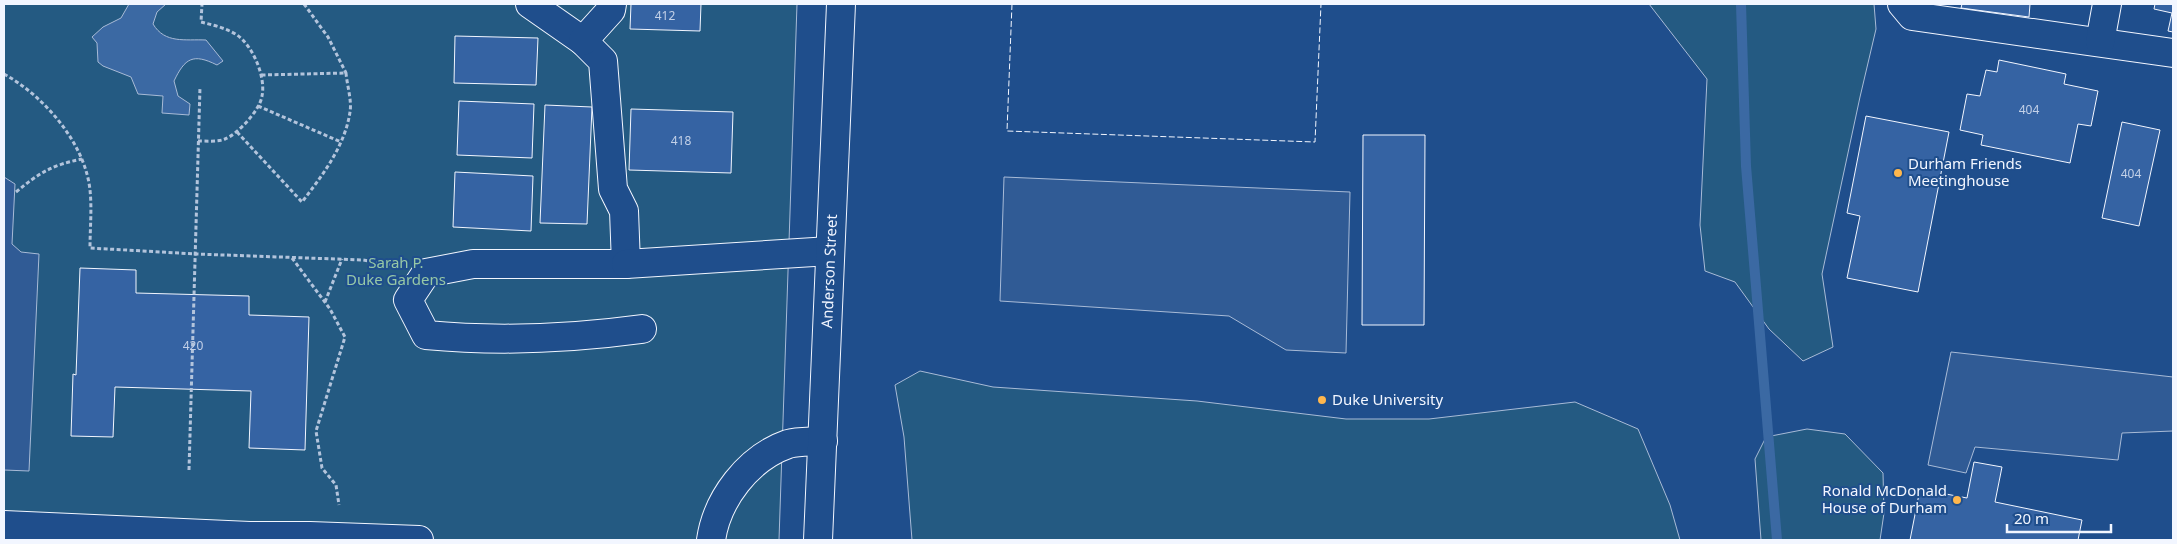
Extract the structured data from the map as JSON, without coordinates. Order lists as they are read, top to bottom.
{
  "streets": {
    "street": ["Anderson Street"]
  },
  "parks": ["Sarah P. Duke Gardens"],
  "places": ["Durham Friends Meetinghouse", "Duke University", "Ronald McDonald House of Durham"],
  "house_numbers": [
    "412",
    "404",
    "418",
    "404",
    "420"
  ],
  "scale_bar": "20 m"
}
